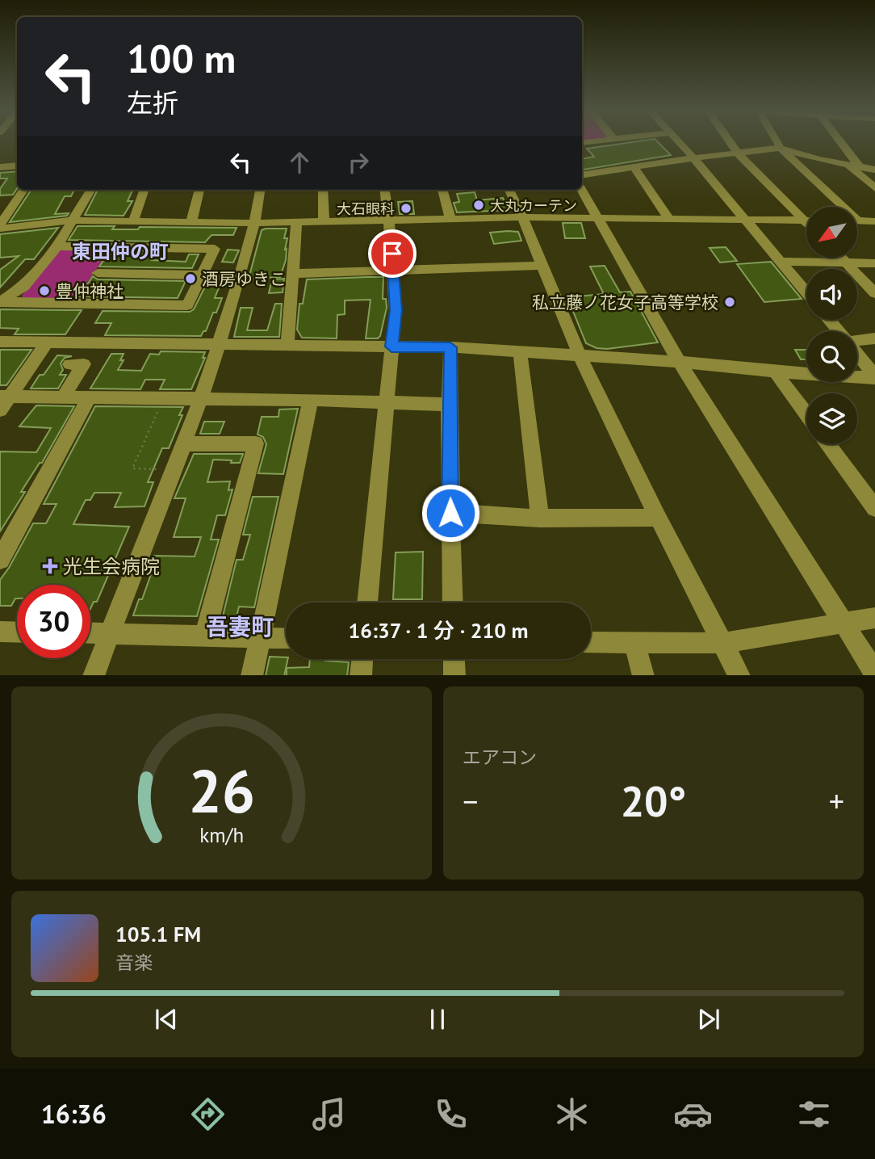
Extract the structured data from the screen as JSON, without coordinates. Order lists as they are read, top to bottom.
{
  "districts": ["東田仲の町", "吾妻町"],
  "places": {
    "other": [
      "大丸カーテン",
      "大石眼科",
      "酒房ゆきこ",
      "豊仲神社",
      "私立藤ノ花女子高等学校"
    ],
    "health": ["光生会病院"]
  },
  "north": "bottom left",
  "page": {
    "turn": ["100 m", "左折"],
    "limit": "30",
    "trip": "16:37 · 1 分 · 210 m",
    "tile": "エアコン",
    "heat": ["−", "20°", "+"],
    "song": ["105.1 FM", "音楽"],
    "tabs": "16:36",
    "gauge": ["26", "km/h"]
  }
}
